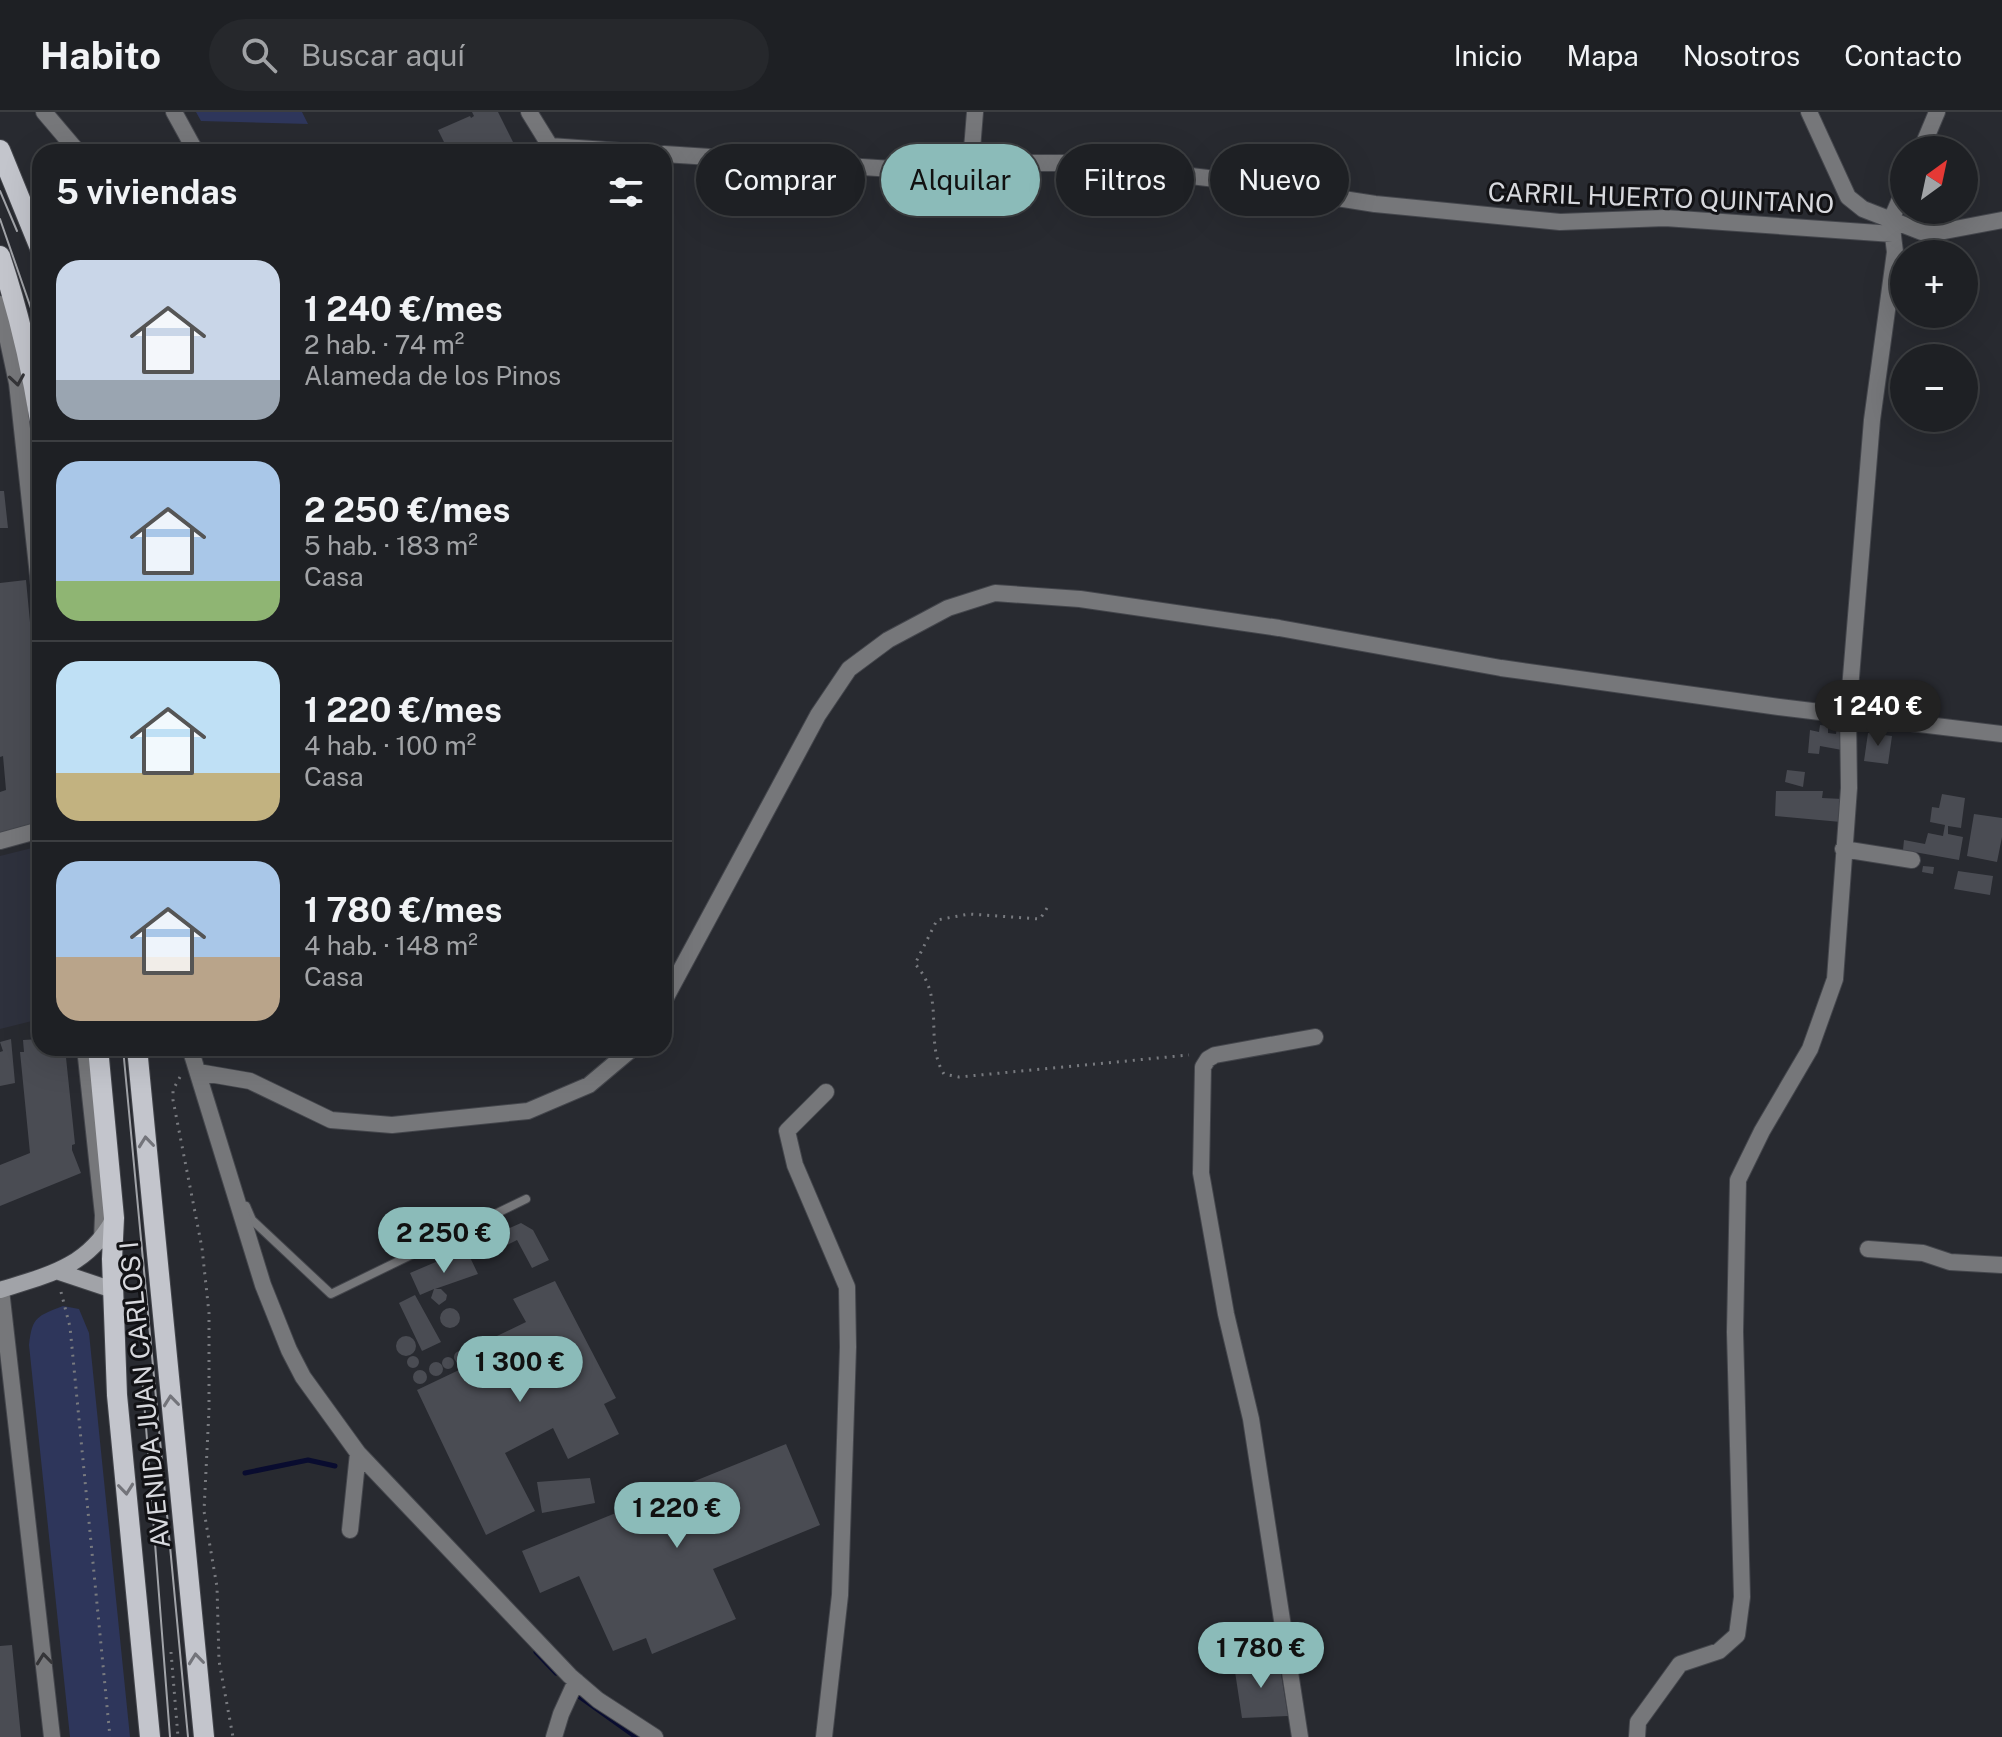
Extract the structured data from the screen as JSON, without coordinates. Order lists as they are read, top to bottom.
{
  "streets": {
    "main road": ["AVENIDA JUAN CARLOS I"],
    "street": ["CARRIL HUERTO QUINTANO"]
  },
  "north": "top right",
  "page": {
    "header": "Habito",
    "search": "Buscar aquí",
    "nav": [
      "Inicio",
      "Mapa",
      "Nosotros",
      "Contacto"
    ],
    "map_buttons": ["+", "−"],
    "chip": [
      "Comprar",
      "Alquilar",
      "Filtros",
      "Nuevo"
    ],
    "heading": "5 viviendas",
    "list": [
      {
        "name": "1 240 €/mes",
        "note": "2 hab. · 74 m² · Alameda de los Pinos"
      },
      {
        "name": "2 250 €/mes",
        "note": "5 hab. · 183 m² · Casa"
      },
      {
        "name": "1 220 €/mes",
        "note": "4 hab. · 100 m² · Casa"
      },
      {
        "name": "1 780 €/mes",
        "note": "4 hab. · 148 m² · Casa"
      }
    ],
    "price": [
      "1 240 €",
      "2 250 €",
      "1 300 €",
      "1 220 €",
      "1 780 €"
    ]
  }
}
